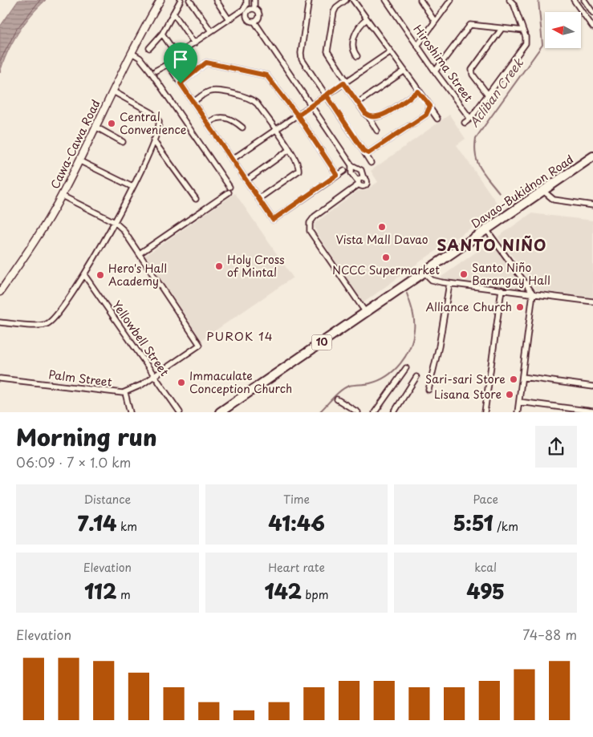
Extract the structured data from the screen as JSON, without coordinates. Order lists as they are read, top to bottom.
{
  "streets": {
    "highway": ["Davao-Bukidnon Road", "10"],
    "street": [
      "Hiroshima Street",
      "Cawa-Cawa Road",
      "Yellowbell Street",
      "Palm Street"
    ]
  },
  "crossings": [
    ["Davao-Bukidnon Road", "10"],
    ["Yellowbell Street", "Palm Street"]
  ],
  "districts": ["SANTO NIÑO", "PUROK 14"],
  "water": ["Acliban Creek"],
  "places": [
    "Central Convenience",
    "Vista Mall Davao",
    "NCCC Supermarket",
    "Holy Cross of Mintal",
    "Santo Niño Barangay Hall",
    "Hero's Hall Academy",
    "Alliance Church",
    "Sari-sari Store",
    "Immaculate Conception Church",
    "Lisana Store"
  ],
  "north": "left",
  "page": {
    "heading": ["Morning run", "06:09 · 7 × 1.0 km"],
    "stats": [
      ["Distance", "7.14 km"],
      ["Time", "41:46"],
      ["Pace", "5:51 /km"],
      ["Elevation", "112 m"],
      ["Heart rate", "142 bpm"],
      ["kcal", "495"]
    ],
    "chart": ["Elevation", "74–88 m"]
  }
}
